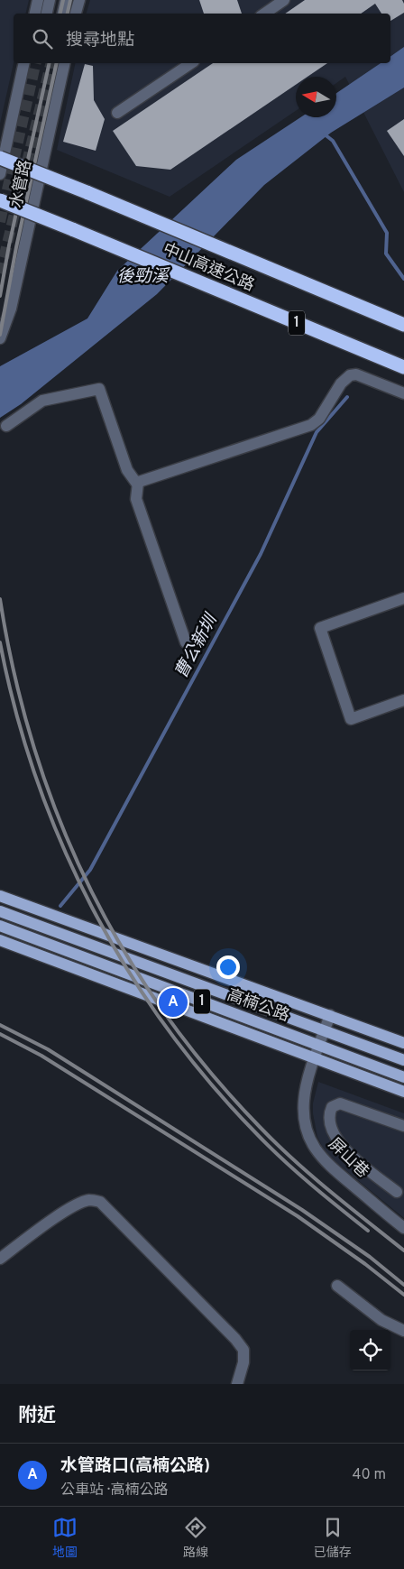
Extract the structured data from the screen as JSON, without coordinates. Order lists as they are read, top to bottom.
{
  "streets": {
    "highway": ["中山高速公路", "1"],
    "main road": ["高楠公路"],
    "street": ["水管路", "屏山巷"]
  },
  "crossings": [
    ["高楠公路", "屏山巷"]
  ],
  "water": ["後勁溪", "曹公新圳"],
  "north": "left",
  "page": {
    "search": "搜尋地點",
    "pins": "A",
    "heading": "附近",
    "list": [
      {
        "mark": "A",
        "name": "水管路口(高楠公路)",
        "note": "公車站 · 高楠公路",
        "value": "40 m"
      }
    ],
    "nav": ["地圖", "路線", "已儲存"]
  }
}
